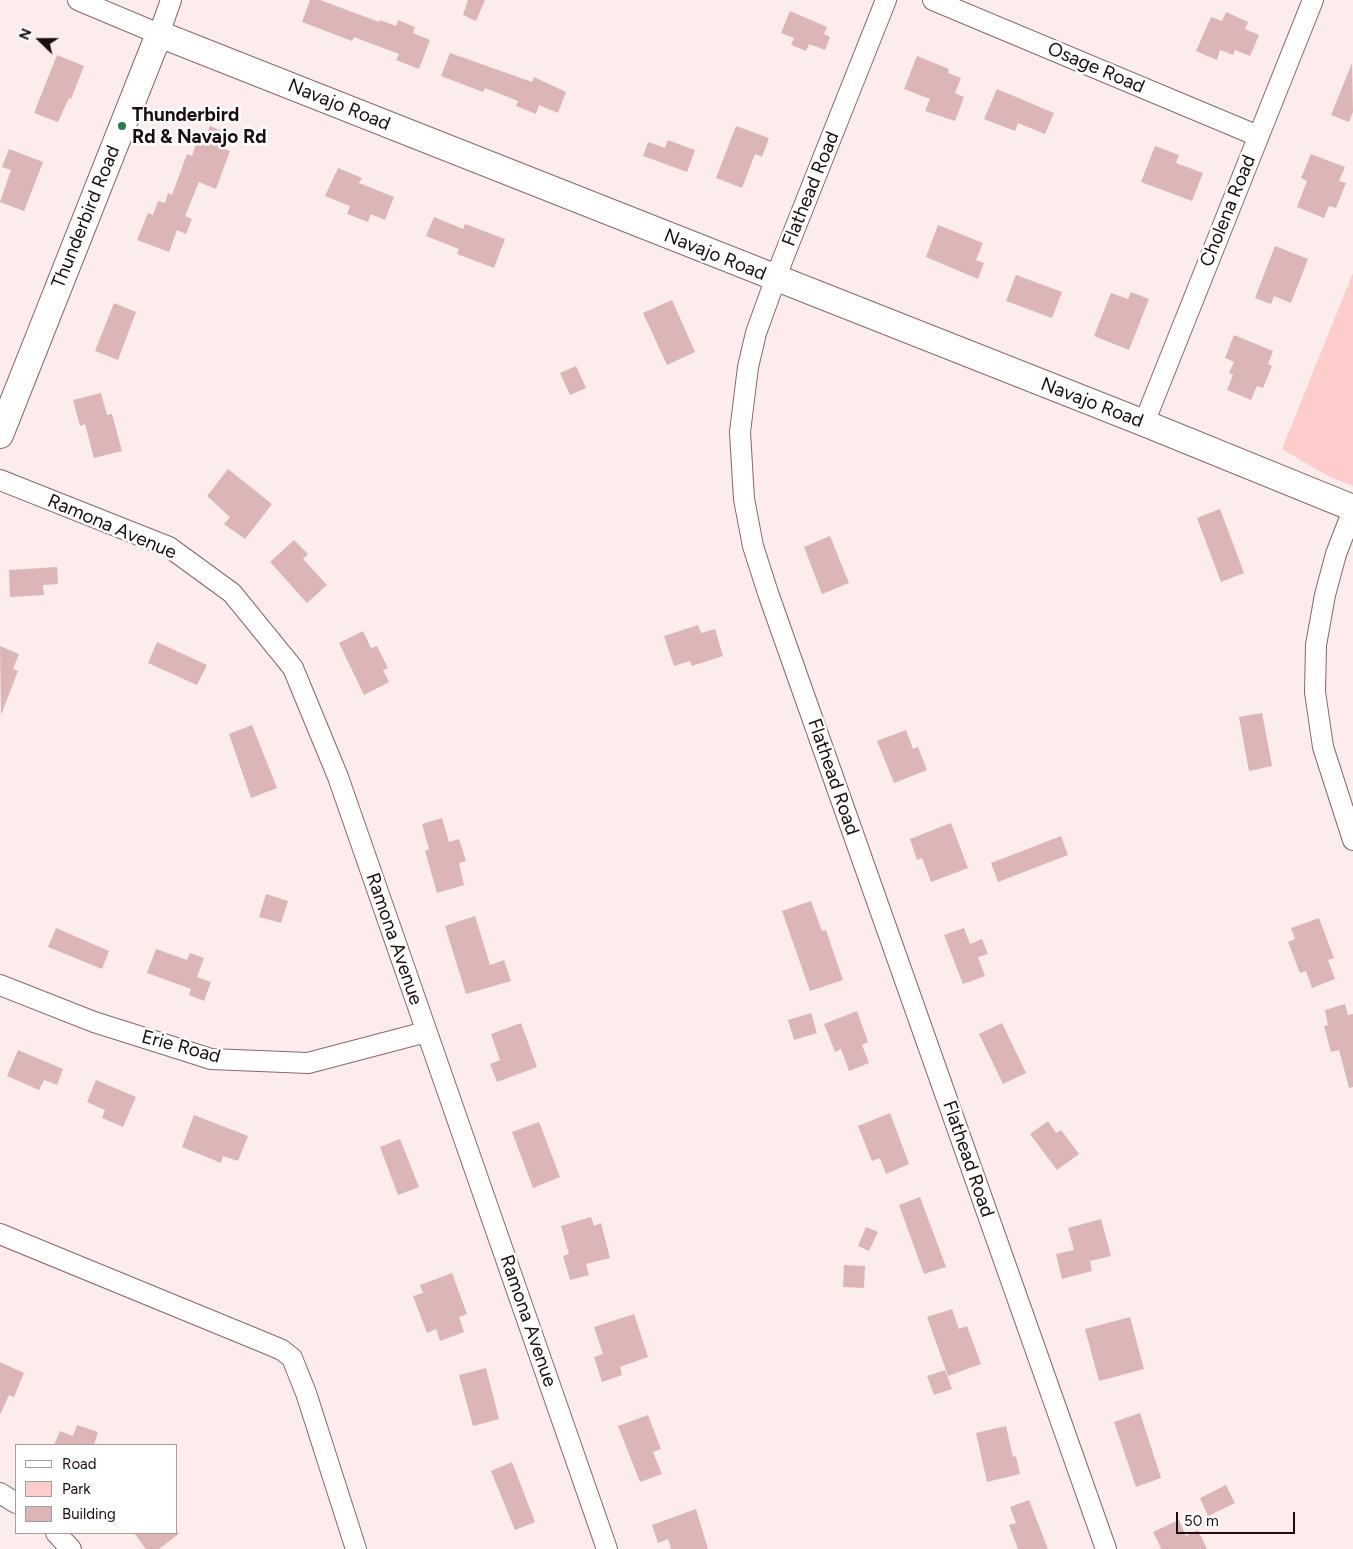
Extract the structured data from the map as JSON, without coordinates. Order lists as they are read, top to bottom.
{
  "streets": {
    "main road": ["Navajo Road", "Thunderbird Road"],
    "street": [
      "Osage Road",
      "Flathead Road",
      "Cholena Road",
      "Ramona Avenue",
      "Erie Road"
    ]
  },
  "crossings": [
    ["Osage Road", "Cholena Road"],
    ["Navajo Road", "Flathead Road"],
    ["Navajo Road", "Cholena Road"],
    ["Navajo Road", "Thunderbird Road"],
    ["Ramona Avenue", "Erie Road"]
  ],
  "places": ["Thunderbird Rd & Navajo Rd"],
  "legend": ["Road", "Park", "Building"],
  "scale_bar": "50 m",
  "north": "left"
}
